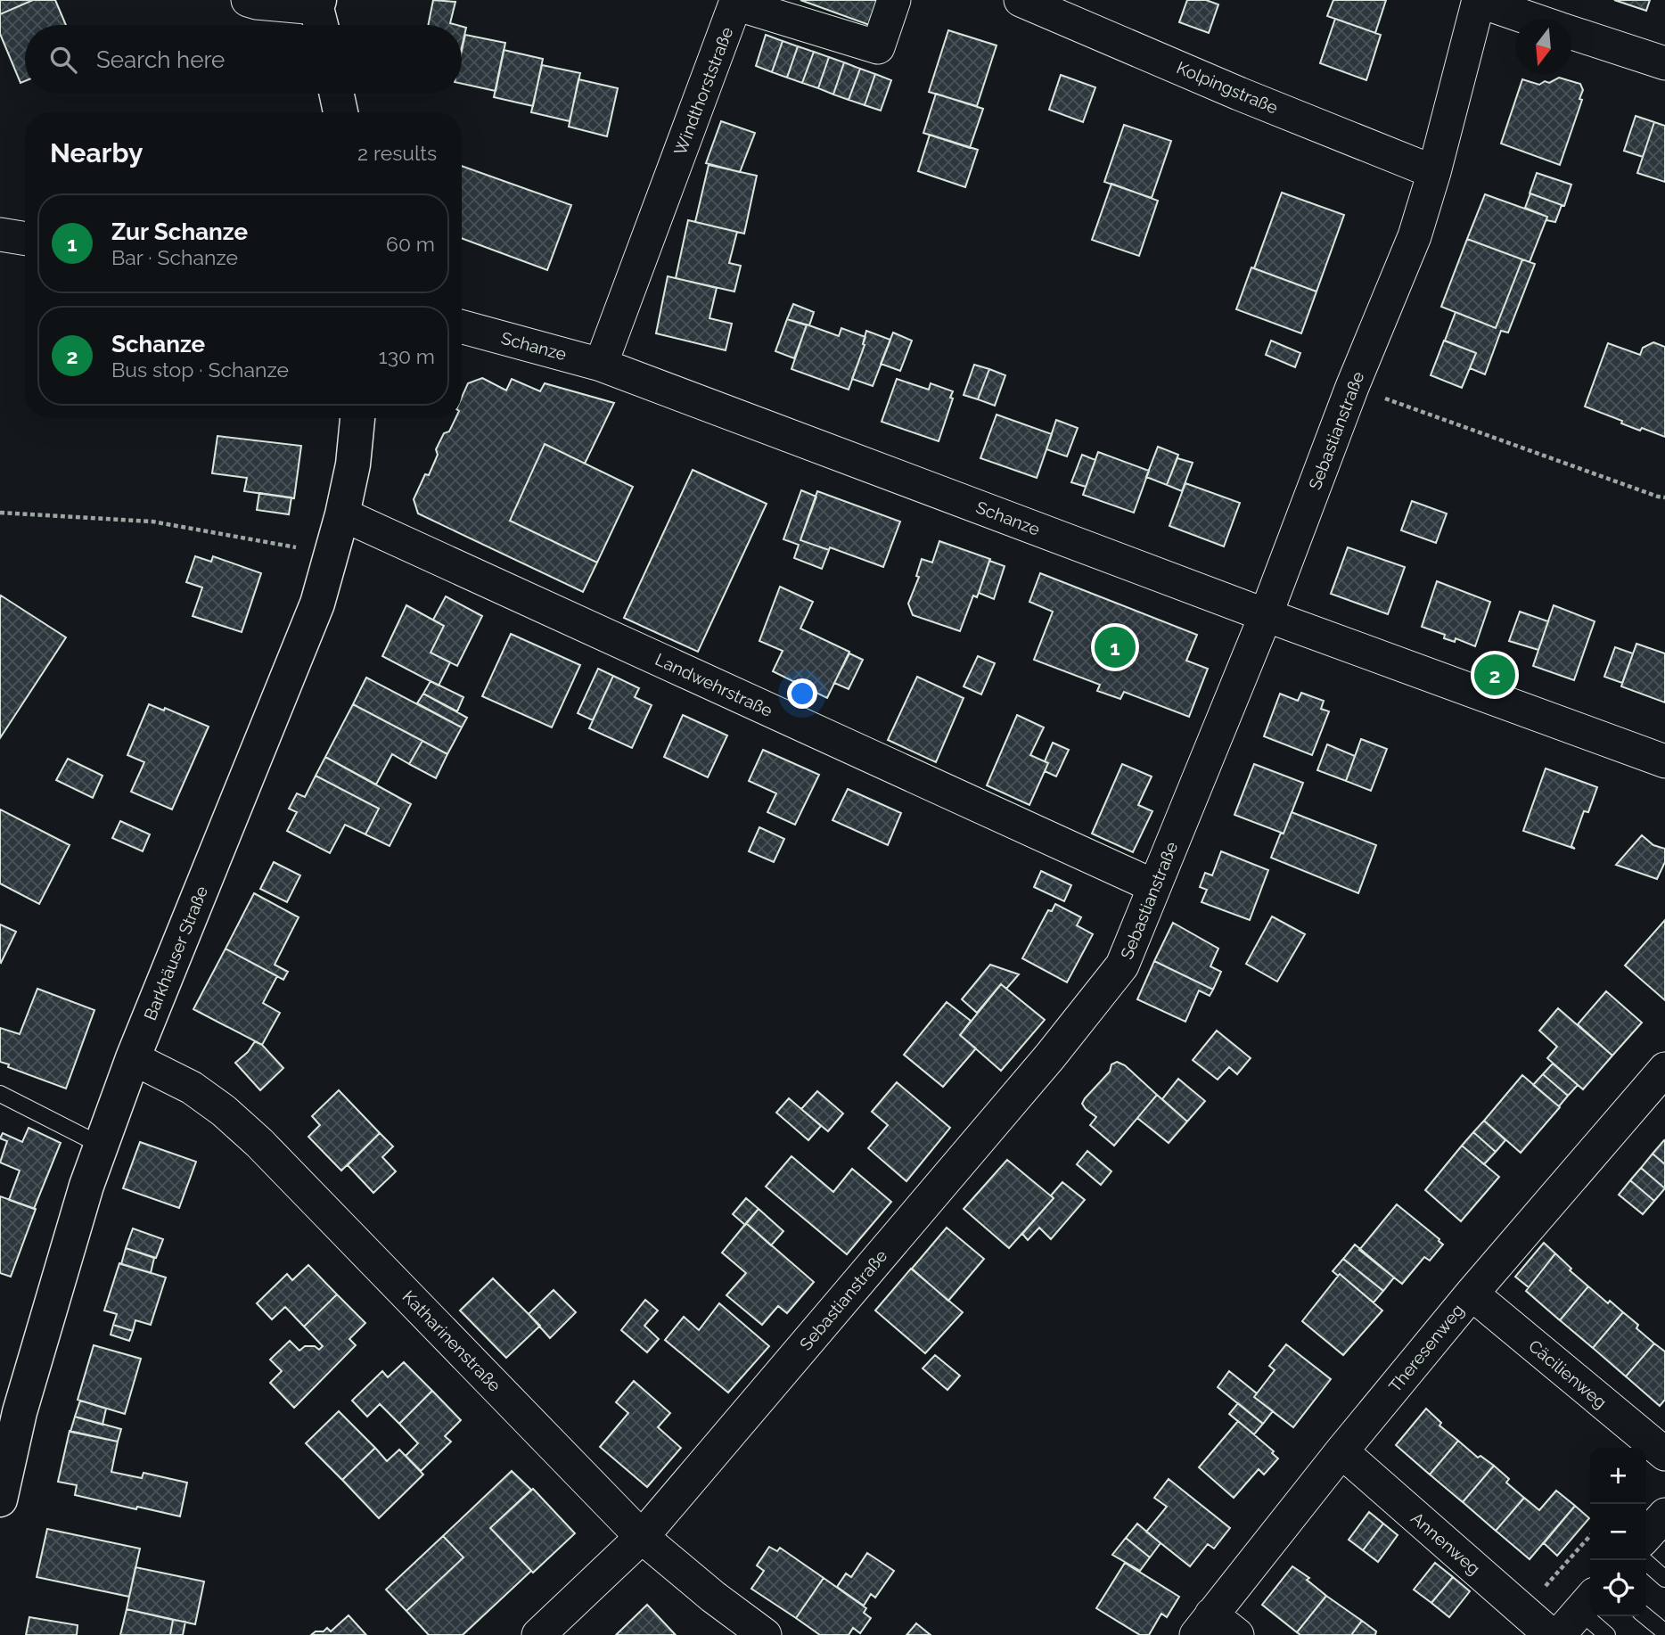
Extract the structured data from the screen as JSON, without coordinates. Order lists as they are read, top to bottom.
{
  "streets": {
    "street": [
      "Kolpingstraße",
      "Windthorststraße",
      "Schanze",
      "Sebastianstraße",
      "Landwehrstraße",
      "Barkhäuser Straße",
      "Katharinenstraße",
      "Theresenweg",
      "Cäcilienweg",
      "Annenweg"
    ]
  },
  "crossings": [
    ["Kolpingstraße", "Sebastianstraße"],
    ["Windthorststraße", "Schanze"],
    ["Schanze", "Sebastianstraße"],
    ["Sebastianstraße", "Landwehrstraße"],
    ["Sebastianstraße", "Katharinenstraße"],
    ["Landwehrstraße", "Barkhäuser Straße"],
    ["Barkhäuser Straße", "Katharinenstraße"],
    ["Theresenweg", "Cäcilienweg"],
    ["Theresenweg", "Annenweg"]
  ],
  "north": "bottom",
  "page": {
    "search": "Search here",
    "heading": ["Nearby", "2 results"],
    "list": [
      {
        "mark": "1",
        "name": "Zur Schanze",
        "note": "Bar · Schanze",
        "value": "60 m"
      },
      {
        "mark": "2",
        "name": "Schanze",
        "note": "Bus stop · Schanze",
        "value": "130 m"
      }
    ],
    "pins": ["1", "2"],
    "map_buttons": ["+", "−"]
  }
}
